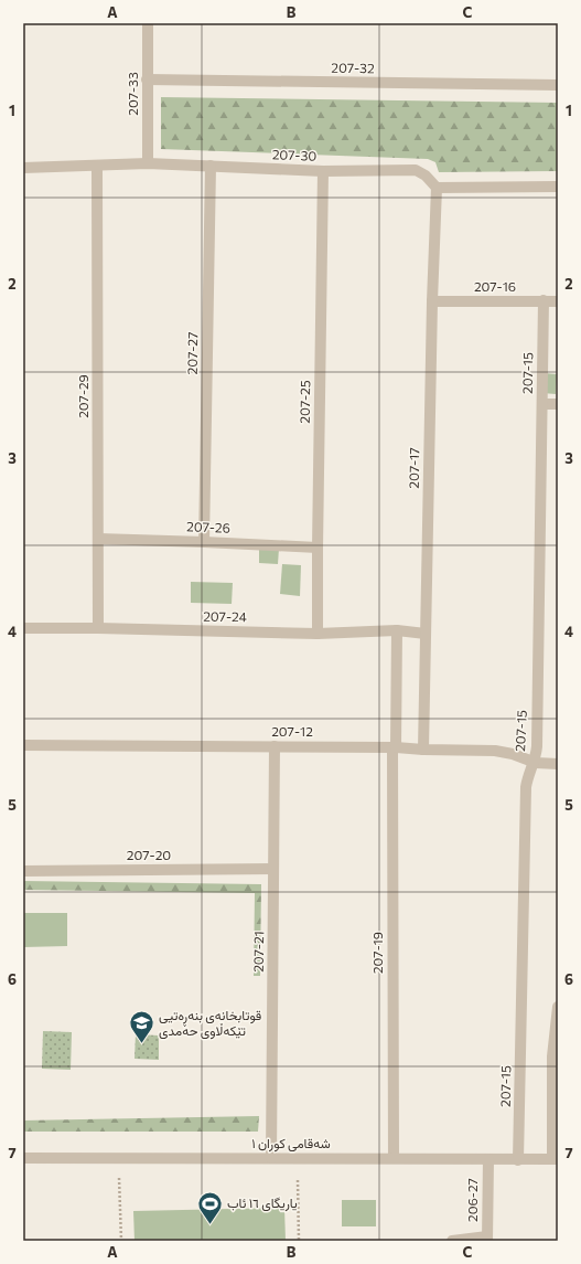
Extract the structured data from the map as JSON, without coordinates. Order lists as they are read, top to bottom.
{
  "streets": {
    "street": [
      "207-32",
      "207-33",
      "207-30",
      "207-16",
      "207-27",
      "207-15",
      "207-29",
      "207-25",
      "207-17",
      "207-26",
      "207-24",
      "207-12",
      "207-20",
      "207-21",
      "207-19",
      "شەقامی کوران ١",
      "206-27"
    ]
  },
  "crossings": [
    ["207-32", "207-33"],
    ["207-33", "207-30"],
    ["207-30", "207-27"],
    ["207-30", "207-29"],
    ["207-30", "207-25"],
    ["207-30", "207-17"],
    ["207-16", "207-15"],
    ["207-16", "207-17"],
    ["207-27", "207-26"],
    ["207-15", "207-12"],
    ["207-15", "شەقامی کوران ١"],
    ["207-29", "207-26"],
    ["207-29", "207-24"],
    ["207-25", "207-26"],
    ["207-25", "207-24"],
    ["207-17", "207-24"],
    ["207-17", "207-12"],
    ["207-12", "207-21"],
    ["207-12", "207-19"],
    ["207-20", "207-21"],
    ["207-21", "شەقامی کوران ١"],
    ["207-19", "شەقامی کوران ١"],
    ["شەقامی کوران ١", "206-27"]
  ],
  "places": {
    "school or university": ["قوتابخانەی بنەڕەتیی تێکەڵاوی حەمدی"],
    "sports": ["یاریگای ١٦ ئاب"]
  },
  "grid": {
    "columns": ["A", "B", "C"],
    "rows": [
      "1",
      "2",
      "3",
      "4",
      "5",
      "6",
      "7"
    ]
  }
}
